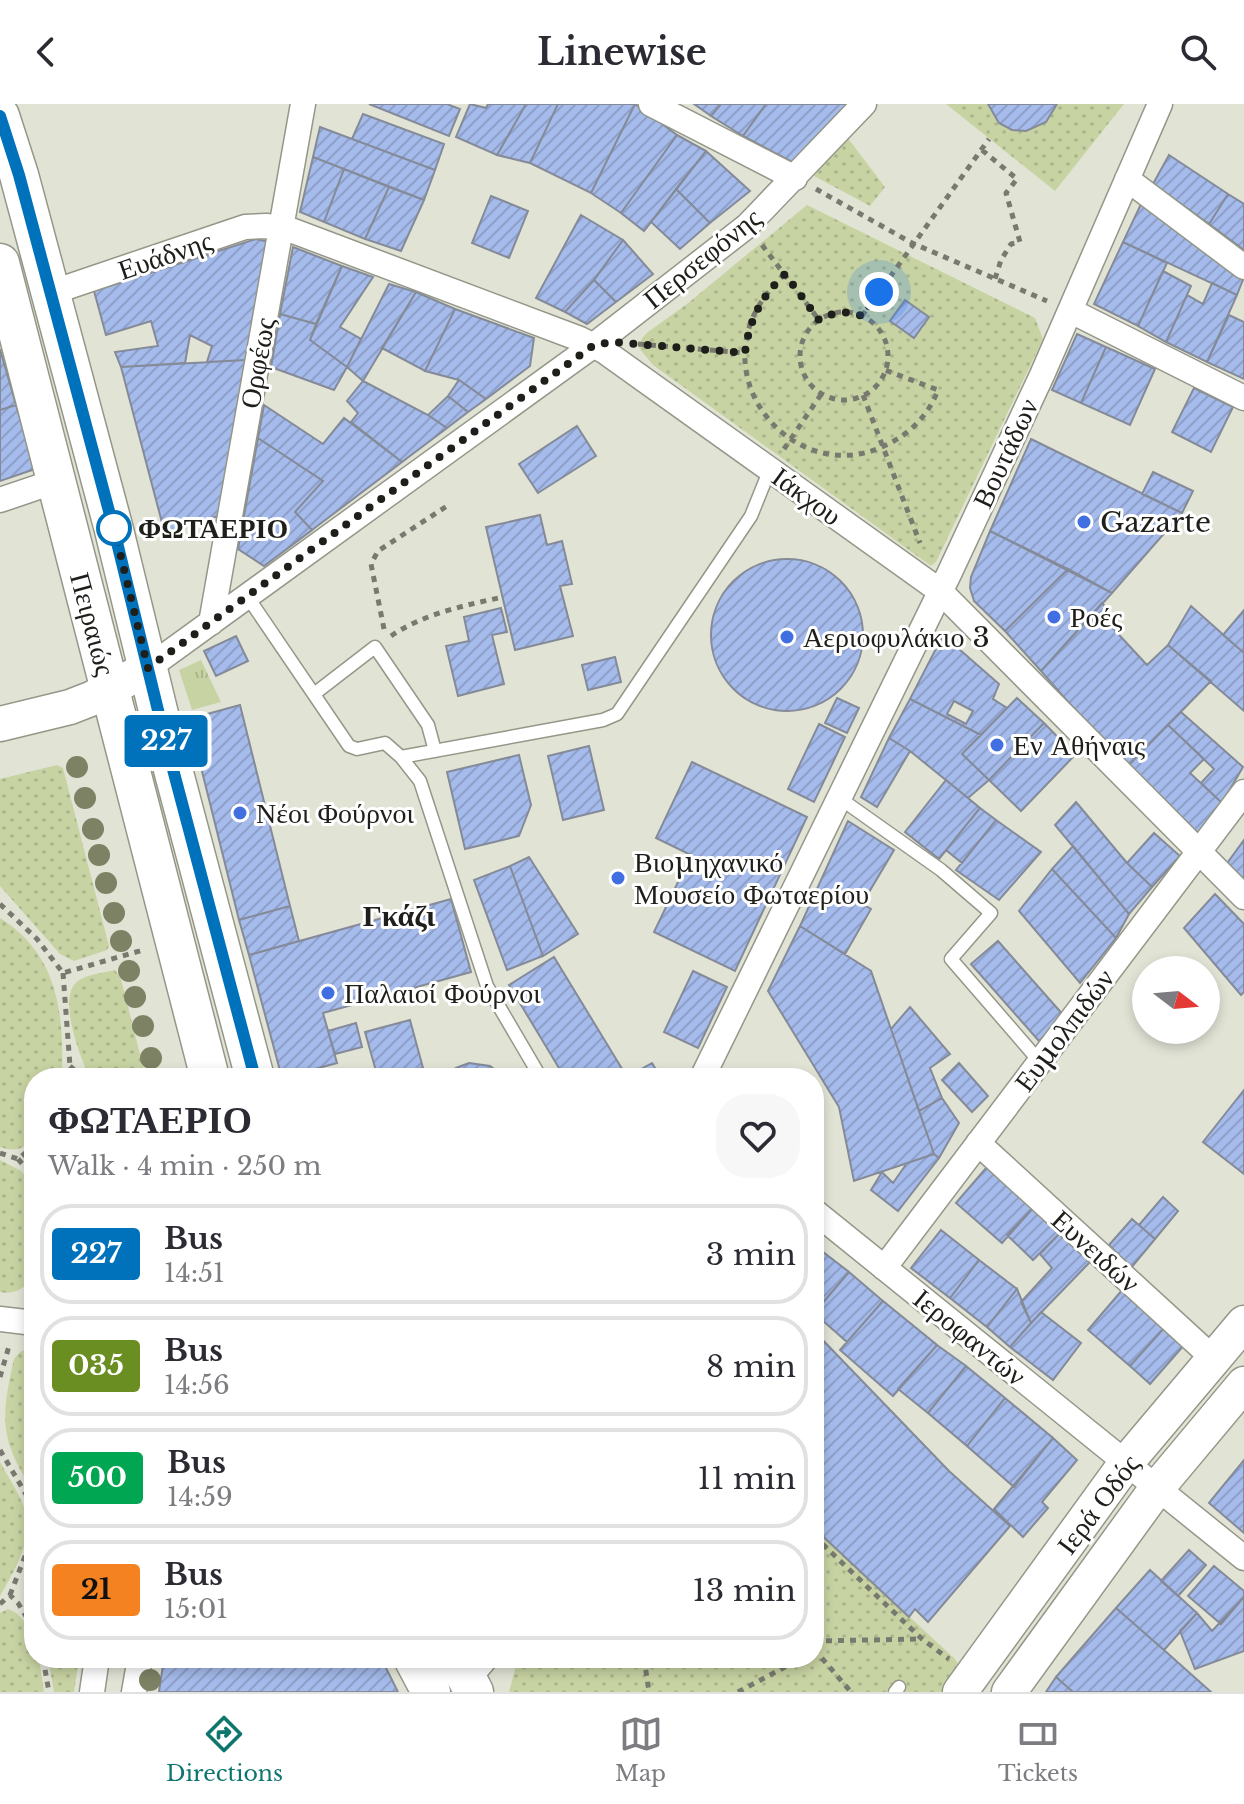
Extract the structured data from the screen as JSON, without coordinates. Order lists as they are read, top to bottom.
{
  "streets": {
    "main road": ["Περσεφόνης", "Πειραιώς", "Ιερά Οδός"],
    "street": [
      "Ευάδνης",
      "Ορφέως",
      "Βουτάδων",
      "Ιάκχου",
      "Ευμολπιδών",
      "Ευνειδών",
      "Ιεροφαντών"
    ]
  },
  "crossings": [
    ["Ευάδνης", "Ορφέως"],
    ["Ευάδνης", "Ιάκχου"],
    ["Ευάδνης", "Πειραιώς"],
    ["Περσεφόνης", "Ορφέως"],
    ["Περσεφόνης", "Ιάκχου"],
    ["Περσεφόνης", "Πειραιώς"],
    ["Ορφέως", "Ιάκχου"],
    ["Βουτάδων", "Ιάκχου"],
    ["Ιάκχου", "Ευμολπιδών"],
    ["Ευμολπιδών", "Ευνειδών"],
    ["Ευμολπιδών", "Ιεροφαντών"],
    ["Ευνειδών", "Ιερά Οδός"],
    ["Ιεροφαντών", "Ιερά Οδός"]
  ],
  "districts": ["Γκάζι"],
  "places": [
    "Gazarte",
    "ΦΩΤΑΕΡΙΟ",
    "Ροές",
    "Αεριοφυλάκιο 3",
    "Εν Αθήναις",
    "Νέοι Φούρνοι",
    "Βιομηχανικό Μουσείο Φωταερίου",
    "Παλαιοί Φούρνοι"
  ],
  "lines": ["bus line 227"],
  "north": "right",
  "page": {
    "header": "Linewise",
    "on_map": "227",
    "heading": ["ΦΩΤΑΕΡΙΟ", "Walk · 4 min · 250 m"],
    "list": [
      {
        "mark": "227",
        "name": "Bus",
        "note": "14:51",
        "value": "3 min"
      },
      {
        "mark": "035",
        "name": "Bus",
        "note": "14:56",
        "value": "8 min"
      },
      {
        "mark": "500",
        "name": "Bus",
        "note": "14:59",
        "value": "11 min"
      },
      {
        "mark": "21",
        "name": "Bus",
        "note": "15:01",
        "value": "13 min"
      }
    ],
    "tabs": ["Directions", "Map", "Tickets"]
  }
}
